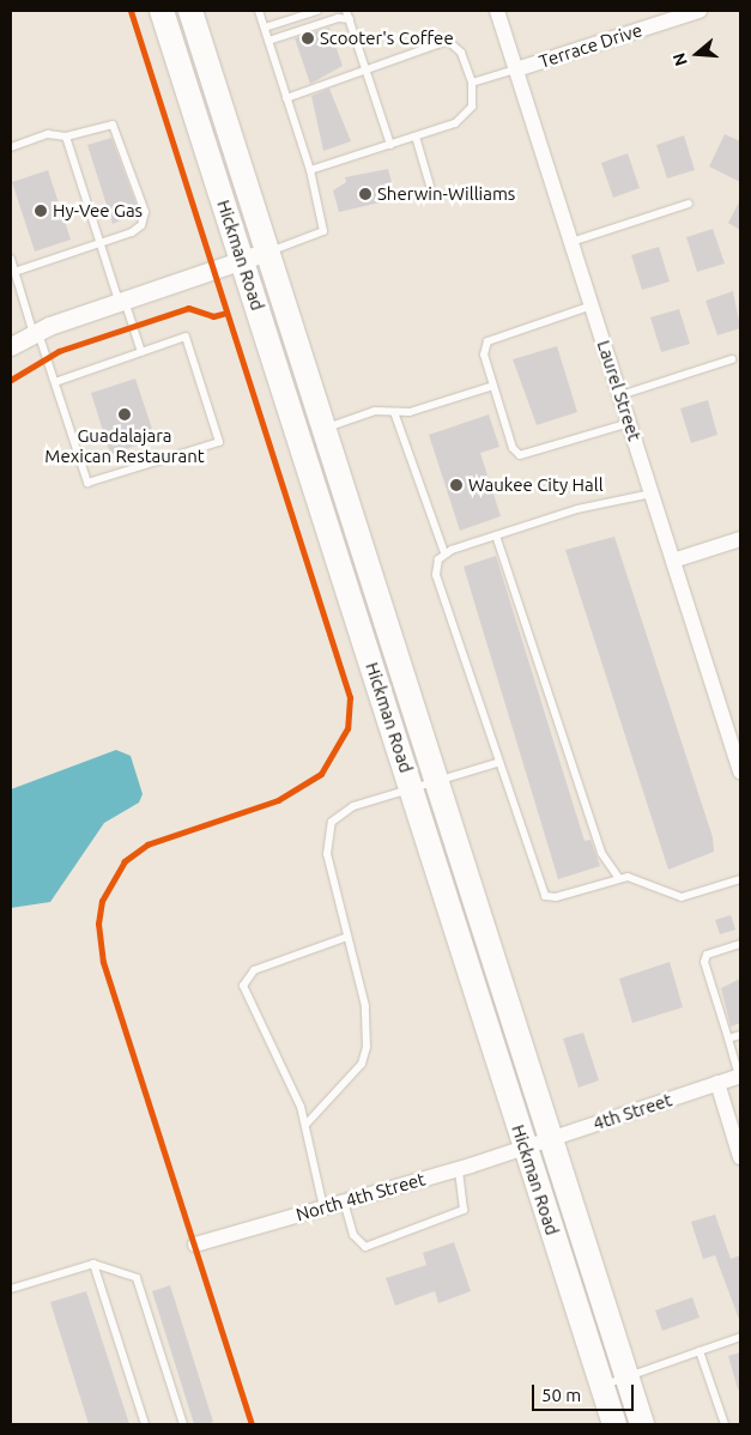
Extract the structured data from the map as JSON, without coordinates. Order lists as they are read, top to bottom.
{
  "streets": {
    "highway": ["Hickman Road"],
    "street": [
      "Terrace Drive",
      "Laurel Street",
      "4th Street",
      "North 4th Street"
    ]
  },
  "crossings": [
    ["Terrace Drive", "Laurel Street"],
    ["Hickman Road", "4th Street"],
    ["Hickman Road", "North 4th Street"],
    ["4th Street", "North 4th Street"]
  ],
  "places": [
    "Scooter's Coffee",
    "Sherwin-Williams",
    "Hy-Vee Gas",
    "Guadalajara Mexican Restaurant",
    "Waukee City Hall"
  ],
  "scale_bar": "50 m",
  "north": "left"
}
